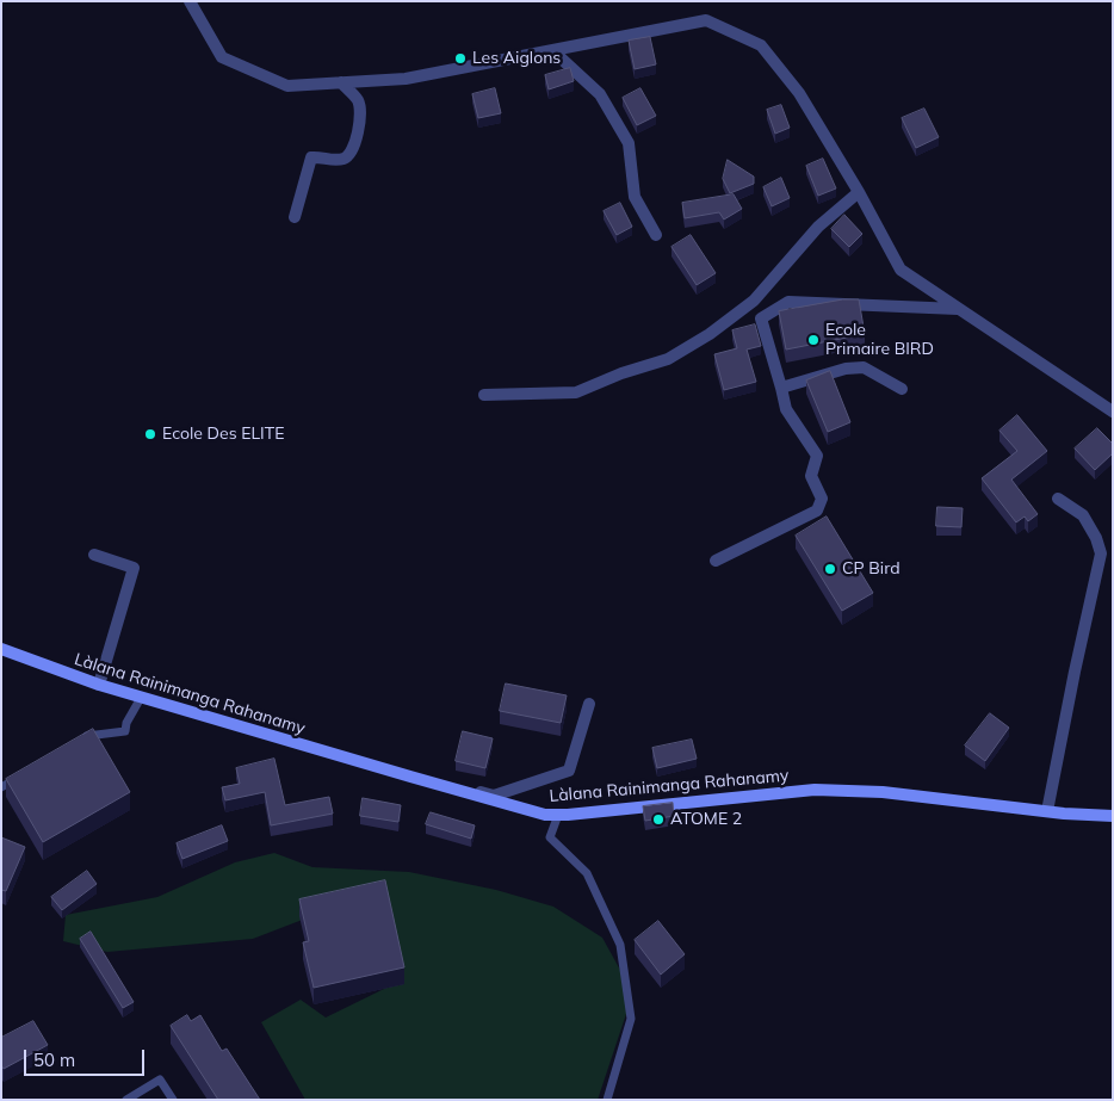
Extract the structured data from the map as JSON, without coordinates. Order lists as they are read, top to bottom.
{
  "streets": {
    "main road": ["Làlana Rainimanga Rahanamy"]
  },
  "places": [
    "Les Aiglons",
    "Ecole Primaire BIRD",
    "Ecole Des ELITE",
    "CP Bird",
    "ATOME 2"
  ],
  "scale_bar": "50 m"
}
